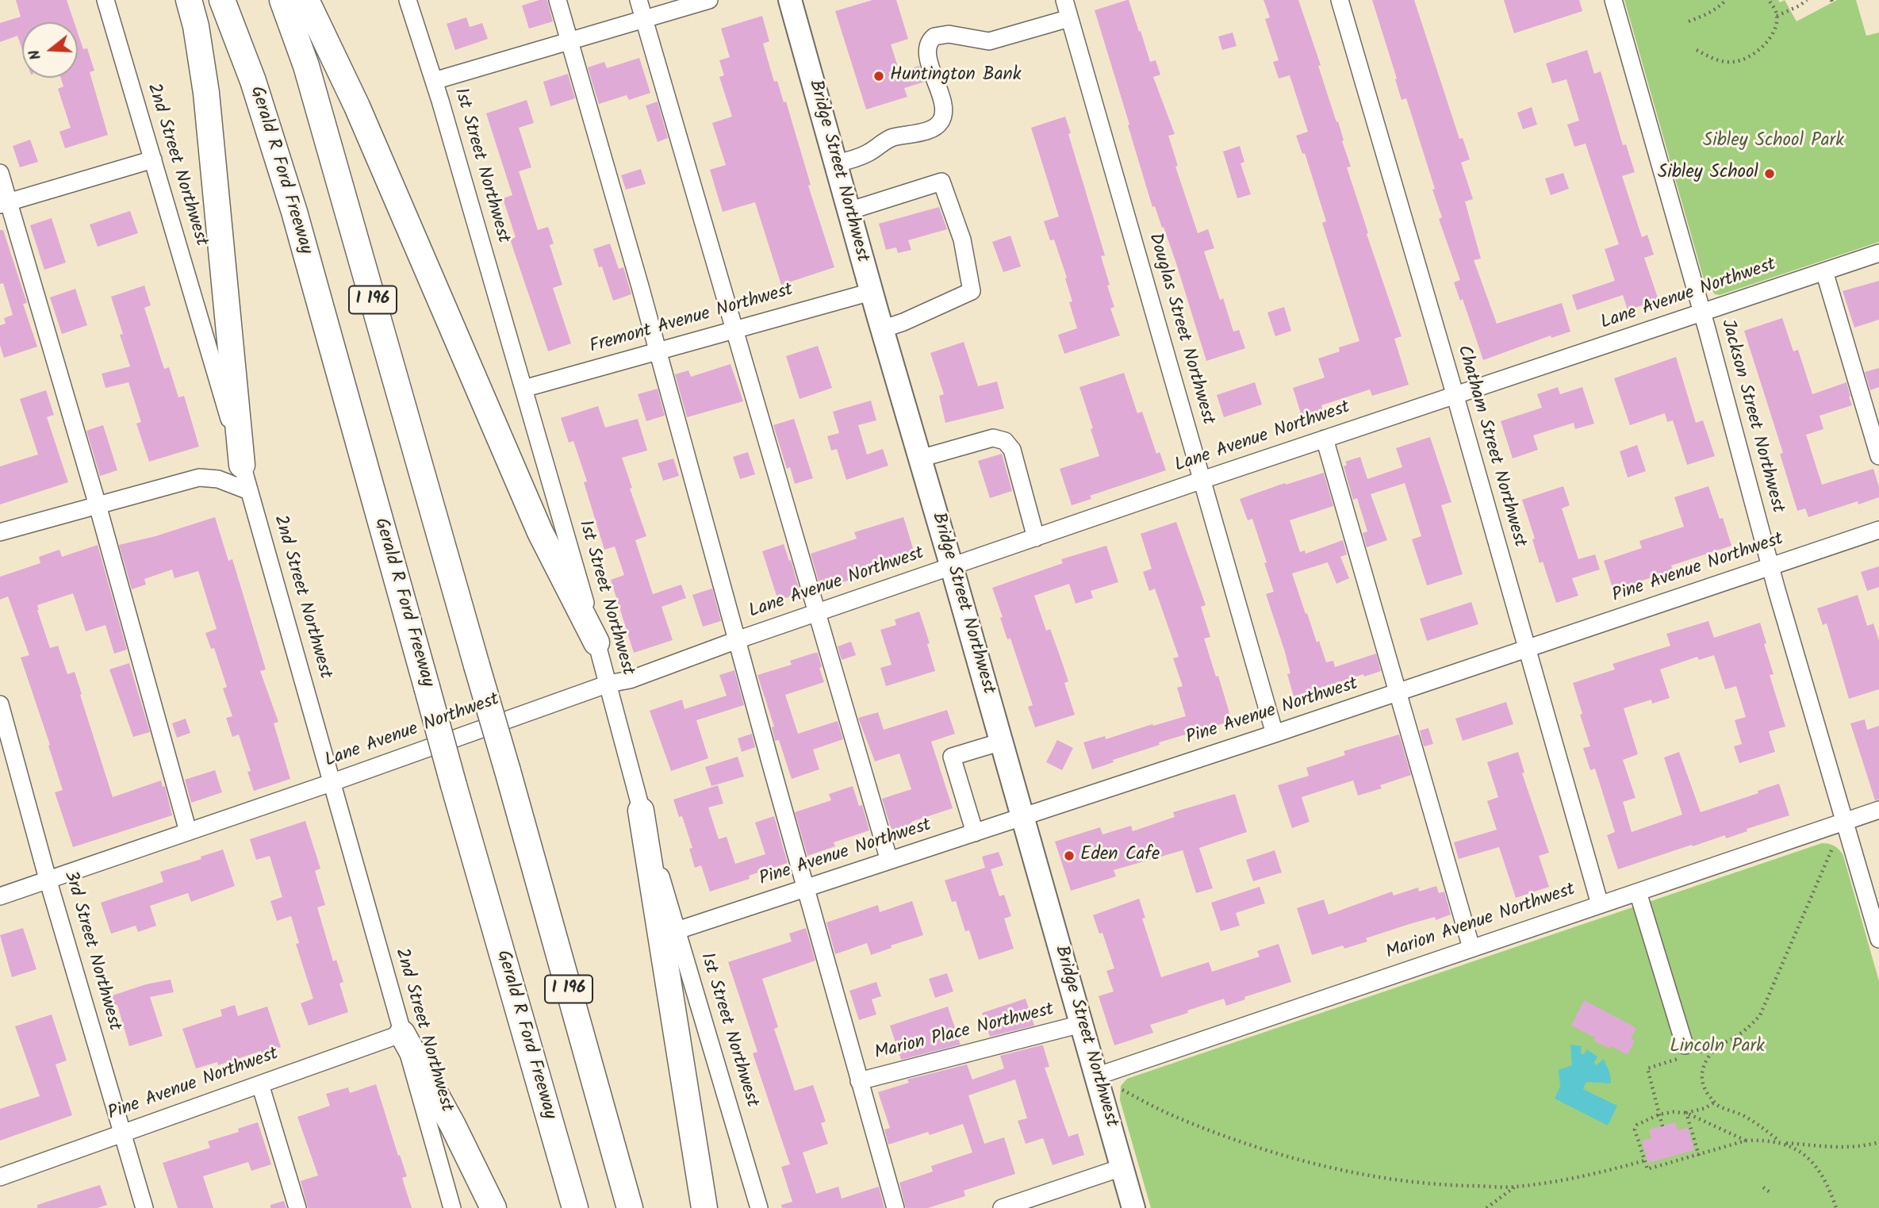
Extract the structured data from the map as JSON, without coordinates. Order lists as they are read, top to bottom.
{
  "streets": {
    "highway": ["Gerald R Ford Freeway", "I 196"],
    "main road": ["Bridge Street Northwest"],
    "street": [
      "2nd Street Northwest",
      "1st Street Northwest",
      "Lane Avenue Northwest",
      "Fremont Avenue Northwest",
      "Douglas Street Northwest",
      "Jackson Street Northwest",
      "Chatham Street Northwest",
      "Pine Avenue Northwest",
      "Marion Avenue Northwest",
      "3rd Street Northwest",
      "Marion Place Northwest"
    ]
  },
  "crossings": [
    ["2nd Street Northwest", "Lane Avenue Northwest"],
    ["2nd Street Northwest", "Pine Avenue Northwest"],
    ["1st Street Northwest", "Lane Avenue Northwest"],
    ["1st Street Northwest", "Fremont Avenue Northwest"],
    ["1st Street Northwest", "Pine Avenue Northwest"],
    ["Bridge Street Northwest", "Lane Avenue Northwest"],
    ["Bridge Street Northwest", "Fremont Avenue Northwest"],
    ["Bridge Street Northwest", "Pine Avenue Northwest"],
    ["Bridge Street Northwest", "Marion Avenue Northwest"],
    ["Bridge Street Northwest", "Marion Place Northwest"],
    ["Lane Avenue Northwest", "Douglas Street Northwest"],
    ["Lane Avenue Northwest", "Jackson Street Northwest"],
    ["Lane Avenue Northwest", "Chatham Street Northwest"],
    ["Lane Avenue Northwest", "3rd Street Northwest"],
    ["Douglas Street Northwest", "Pine Avenue Northwest"],
    ["Jackson Street Northwest", "Pine Avenue Northwest"],
    ["Jackson Street Northwest", "Marion Avenue Northwest"],
    ["Chatham Street Northwest", "Pine Avenue Northwest"],
    ["Chatham Street Northwest", "Marion Avenue Northwest"],
    ["Pine Avenue Northwest", "3rd Street Northwest"]
  ],
  "parks": ["Sibley School Park", "Lincoln Park"],
  "places": ["Huntington Bank", "Sibley School", "Eden Cafe"],
  "north": "left"
}
